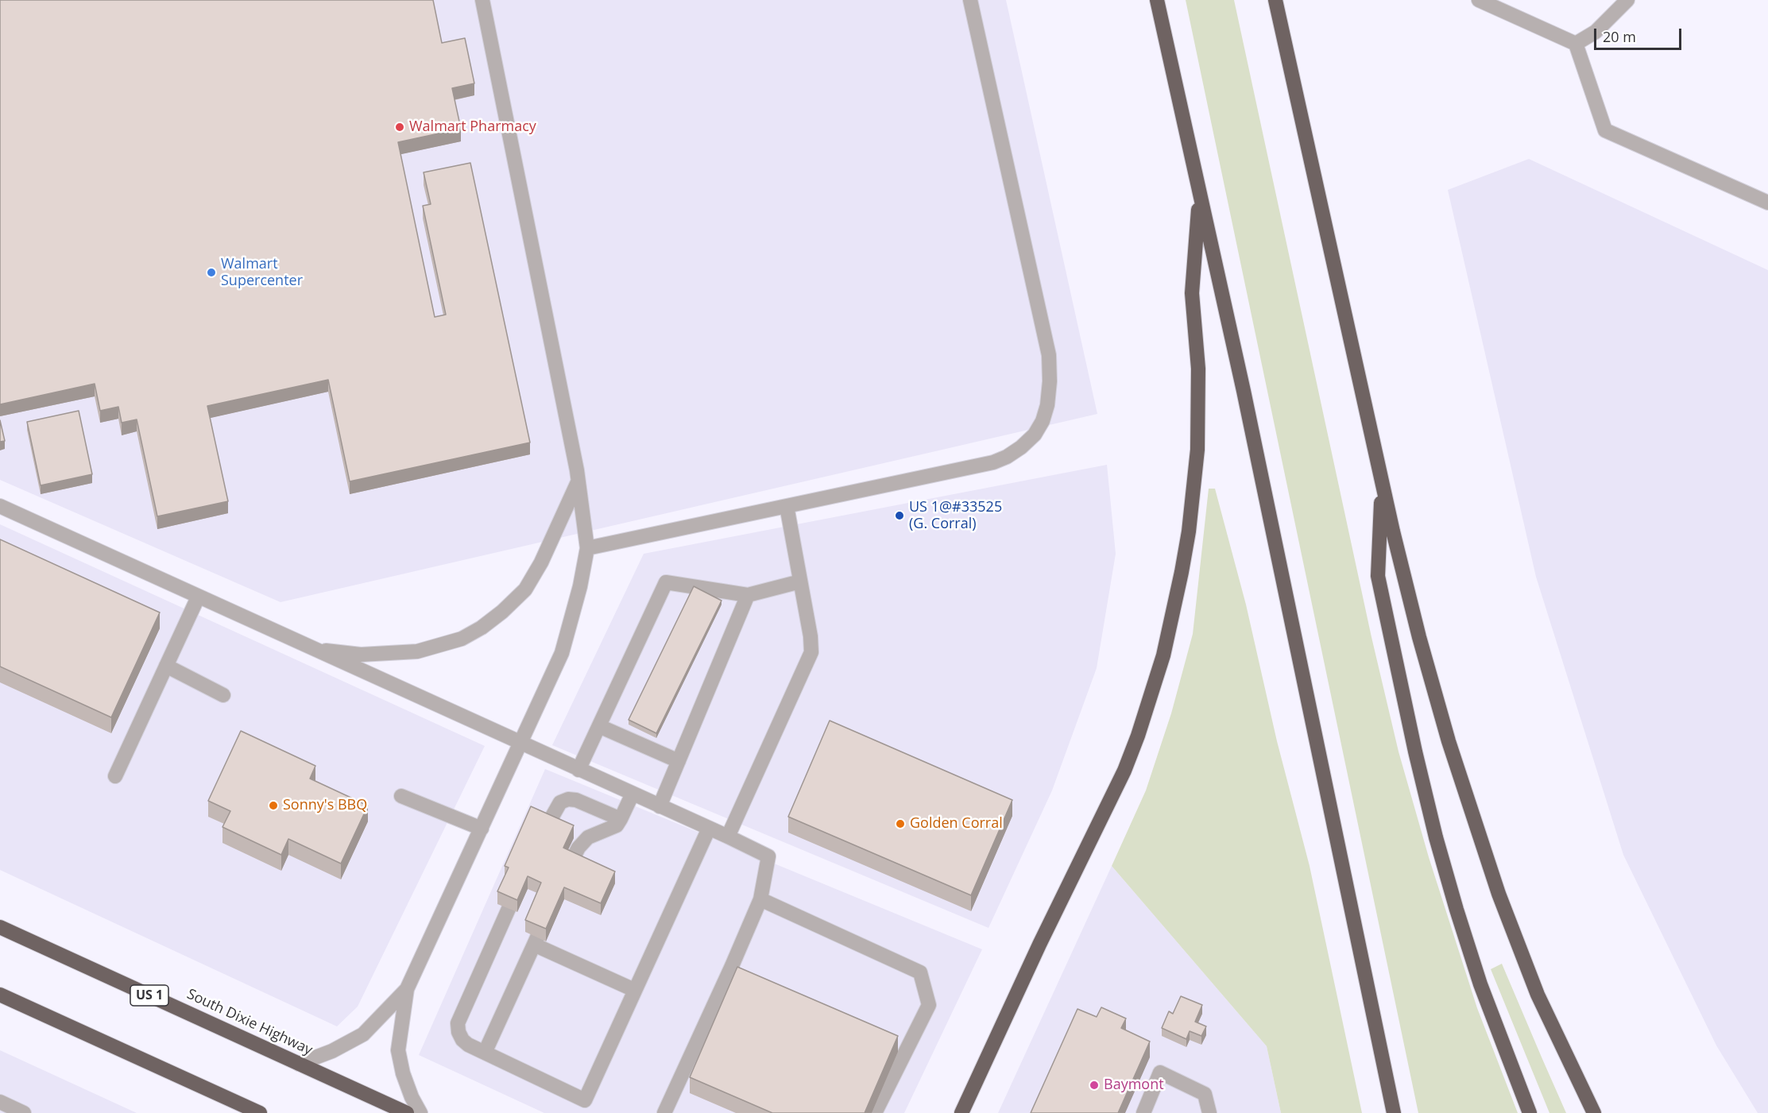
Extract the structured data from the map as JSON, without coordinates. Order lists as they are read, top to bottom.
{
  "streets": {
    "highway": ["US 1", "South Dixie Highway"]
  },
  "places": [
    "Walmart Pharmacy",
    "Walmart Supercenter",
    "US 1@#33525 (G. Corral)",
    "Sonny's BBQ",
    "Golden Corral",
    "Baymont"
  ],
  "scale_bar": "20 m"
}
